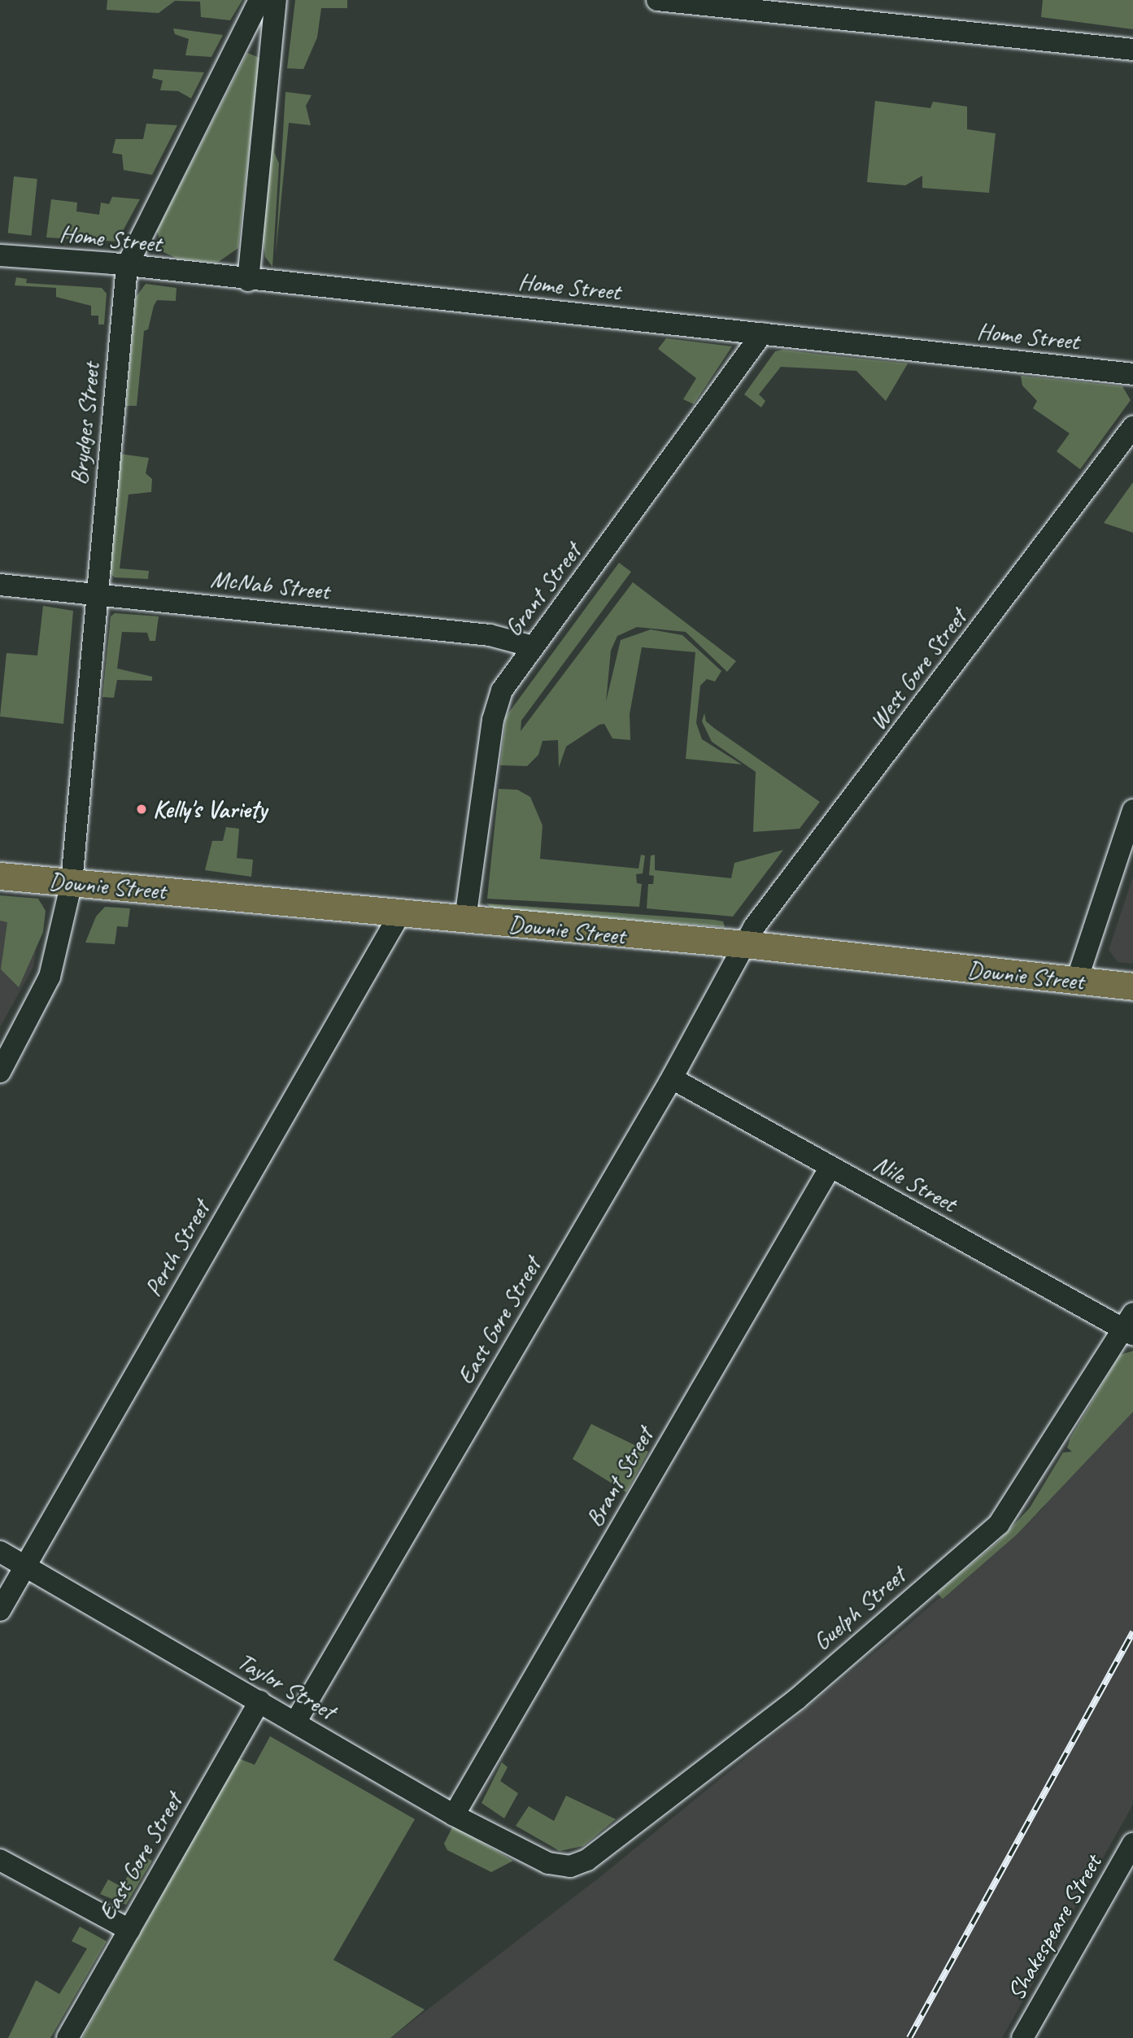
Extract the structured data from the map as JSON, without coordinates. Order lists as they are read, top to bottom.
{
  "streets": {
    "main road": ["Downie Street"],
    "street": [
      "Home Street",
      "Brydges Street",
      "McNab Street",
      "Grant Street",
      "West Gore Street",
      "Nile Street",
      "Perth Street",
      "East Gore Street",
      "Brant Street",
      "Guelph Street",
      "Taylor Street",
      "Shakespeare Street"
    ]
  },
  "crossings": [
    ["Home Street", "Brydges Street"],
    ["Home Street", "Grant Street"],
    ["Brydges Street", "McNab Street"],
    ["Brydges Street", "Downie Street"],
    ["McNab Street", "Grant Street"],
    ["Grant Street", "Downie Street"],
    ["West Gore Street", "Downie Street"],
    ["West Gore Street", "East Gore Street"],
    ["Downie Street", "Perth Street"],
    ["Downie Street", "East Gore Street"],
    ["Nile Street", "East Gore Street"],
    ["Nile Street", "Brant Street"],
    ["Nile Street", "Guelph Street"],
    ["Perth Street", "Taylor Street"],
    ["East Gore Street", "Taylor Street"],
    ["Brant Street", "Taylor Street"],
    ["Guelph Street", "Taylor Street"]
  ],
  "places": ["Kelly's Variety"]
}
